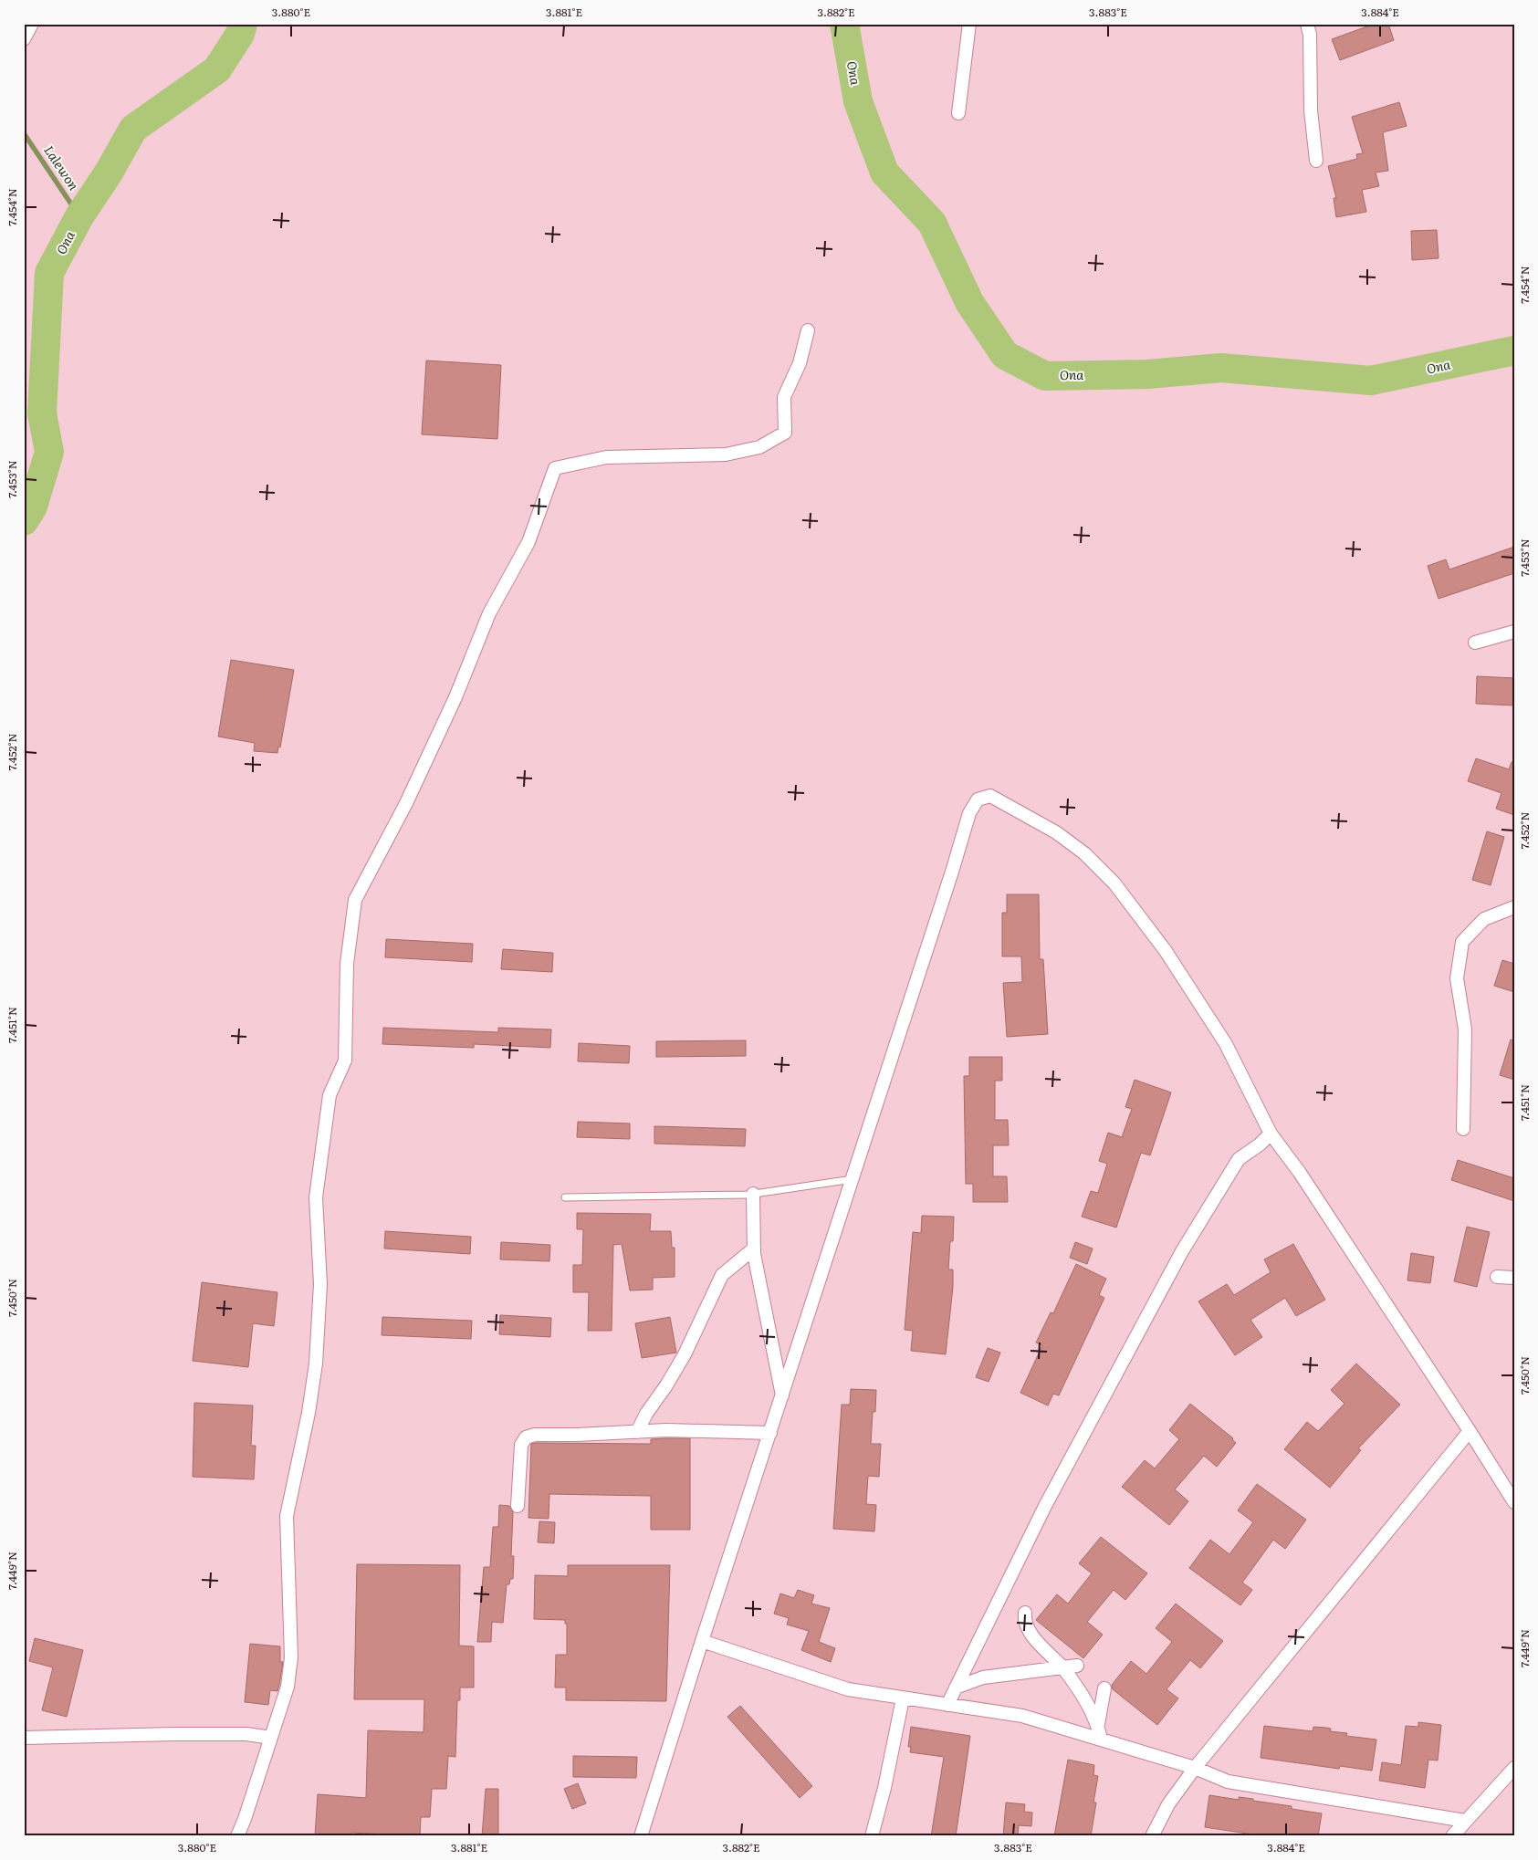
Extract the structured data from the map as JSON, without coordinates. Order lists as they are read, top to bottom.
{
  "water": ["Ona", "Lalewon"],
  "coordinates": [
    "3.880°E",
    "3.881°E",
    "3.882°E",
    "3.883°E",
    "3.884°E",
    "7.454°N",
    "7.453°N",
    "7.452°N",
    "7.451°N",
    "7.450°N",
    "7.449°N"
  ]
}
